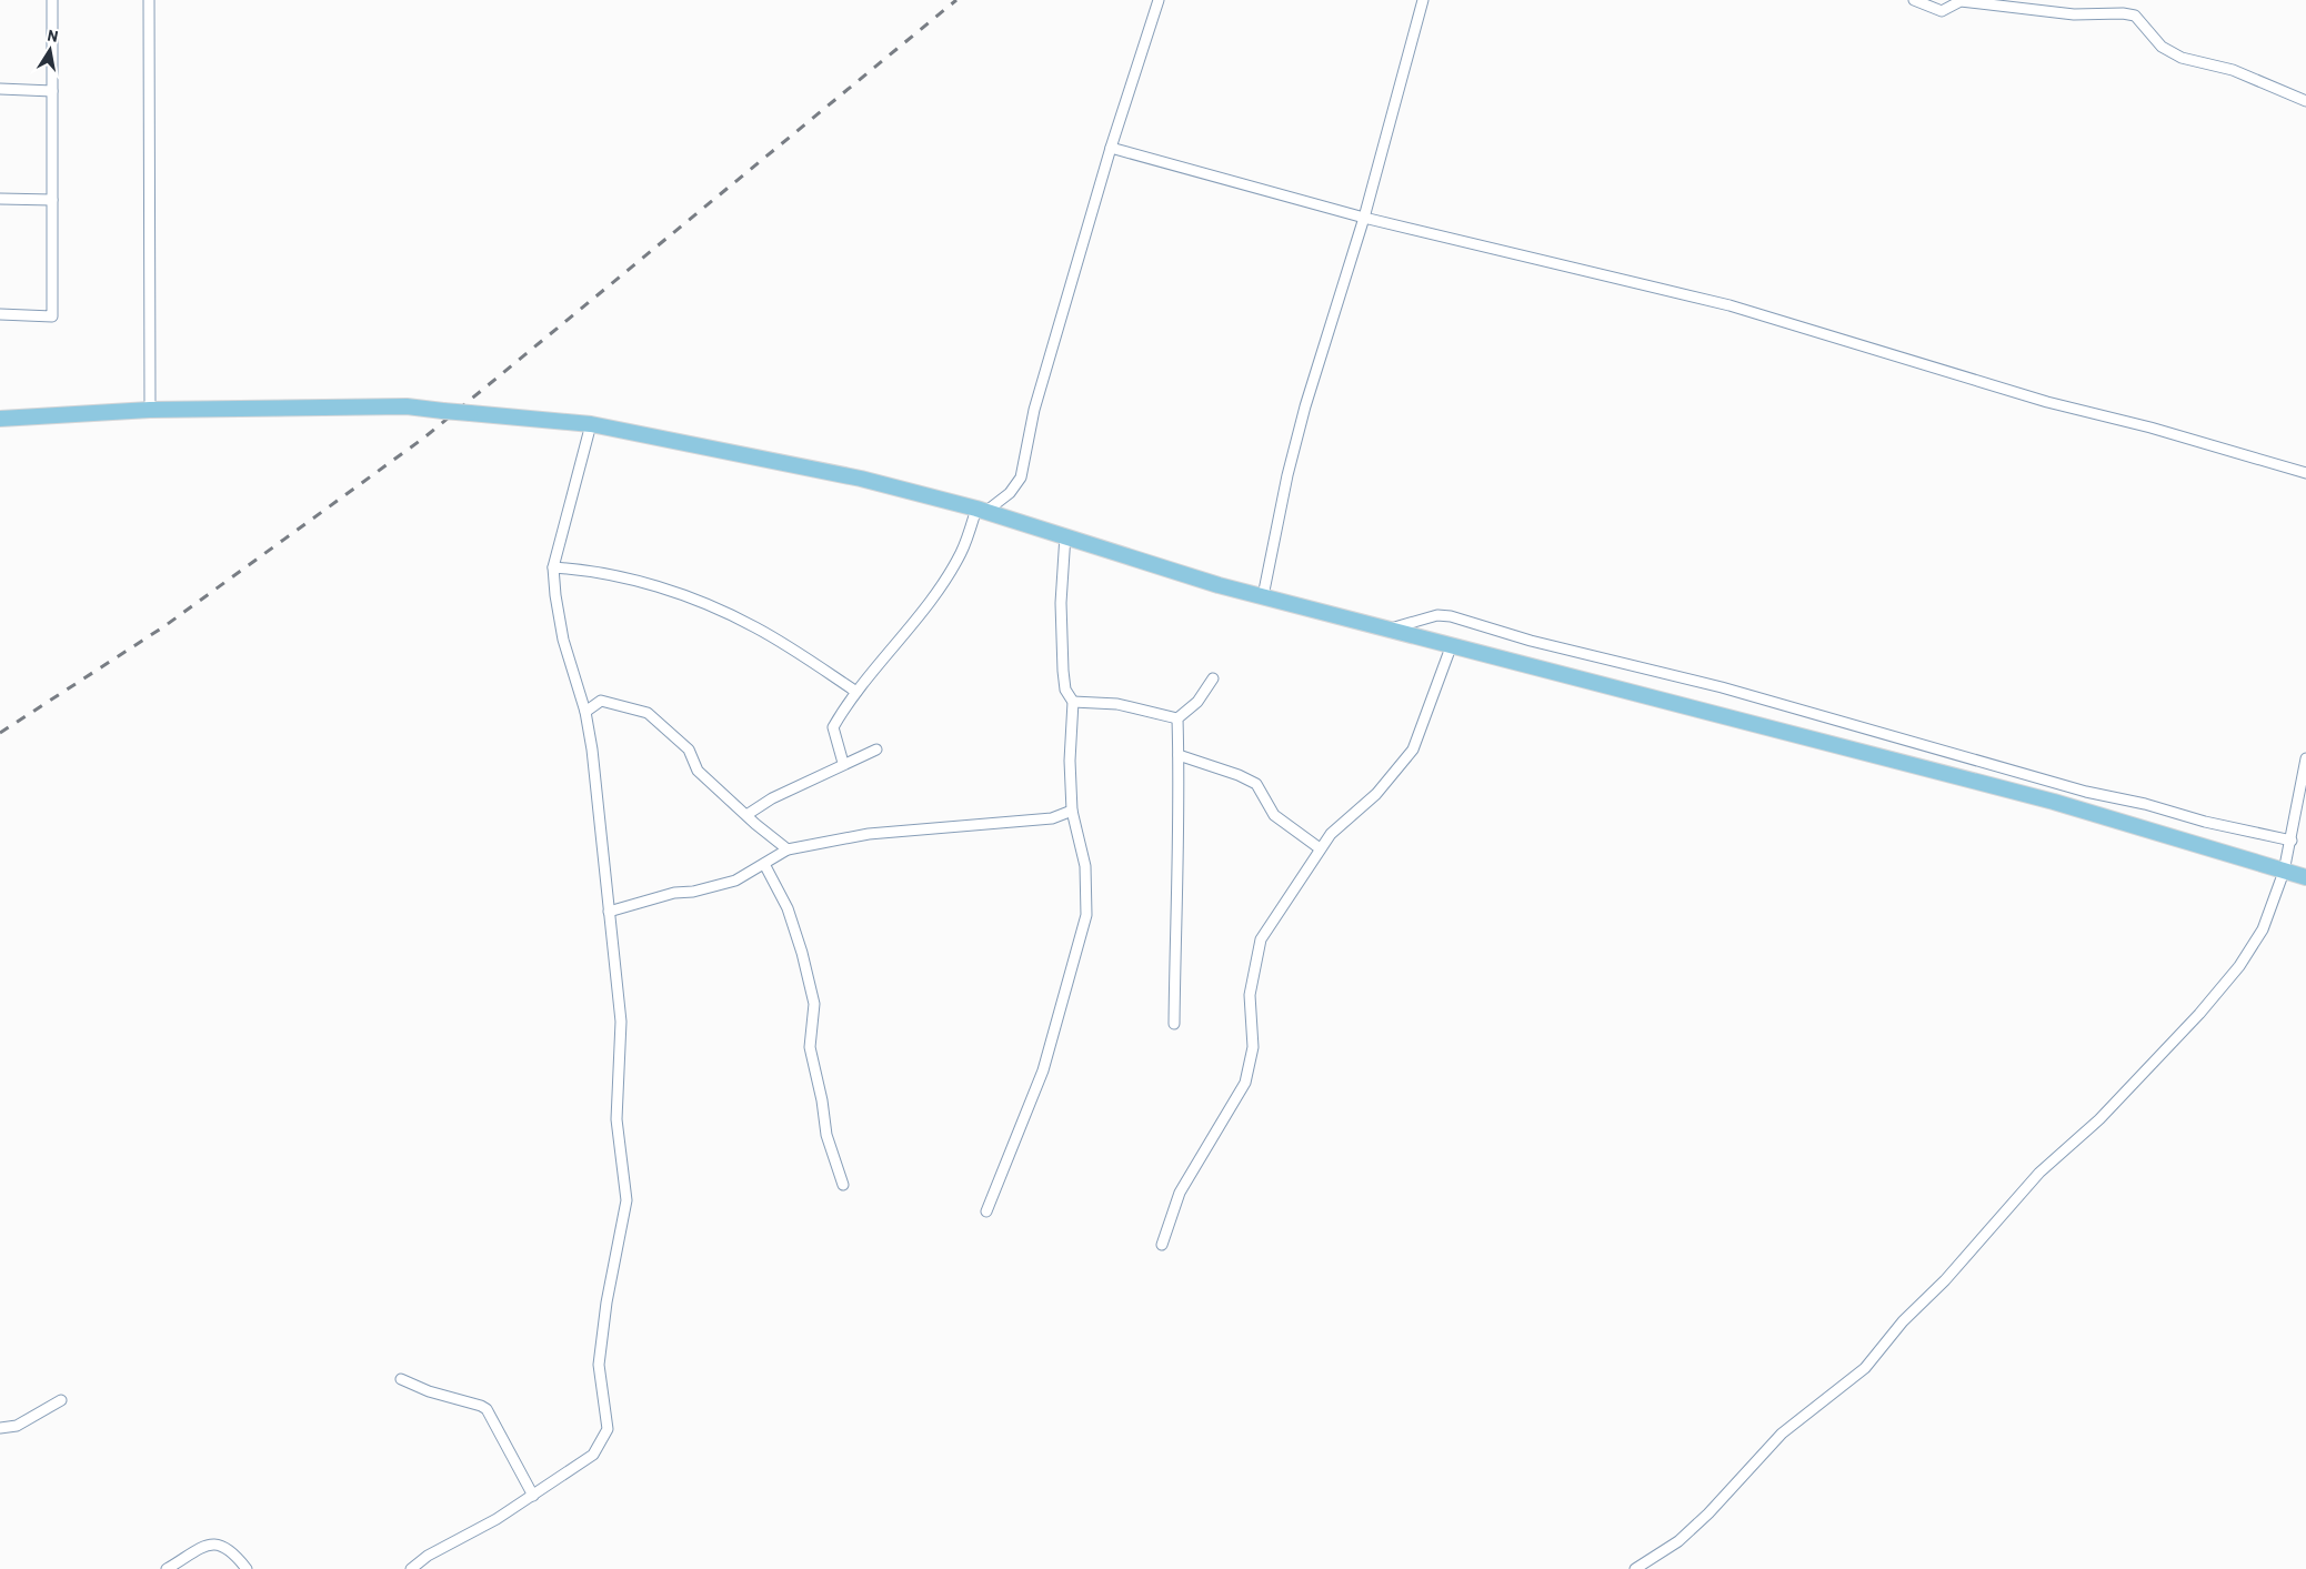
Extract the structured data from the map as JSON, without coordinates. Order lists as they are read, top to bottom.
{
  "north": "top"
}
